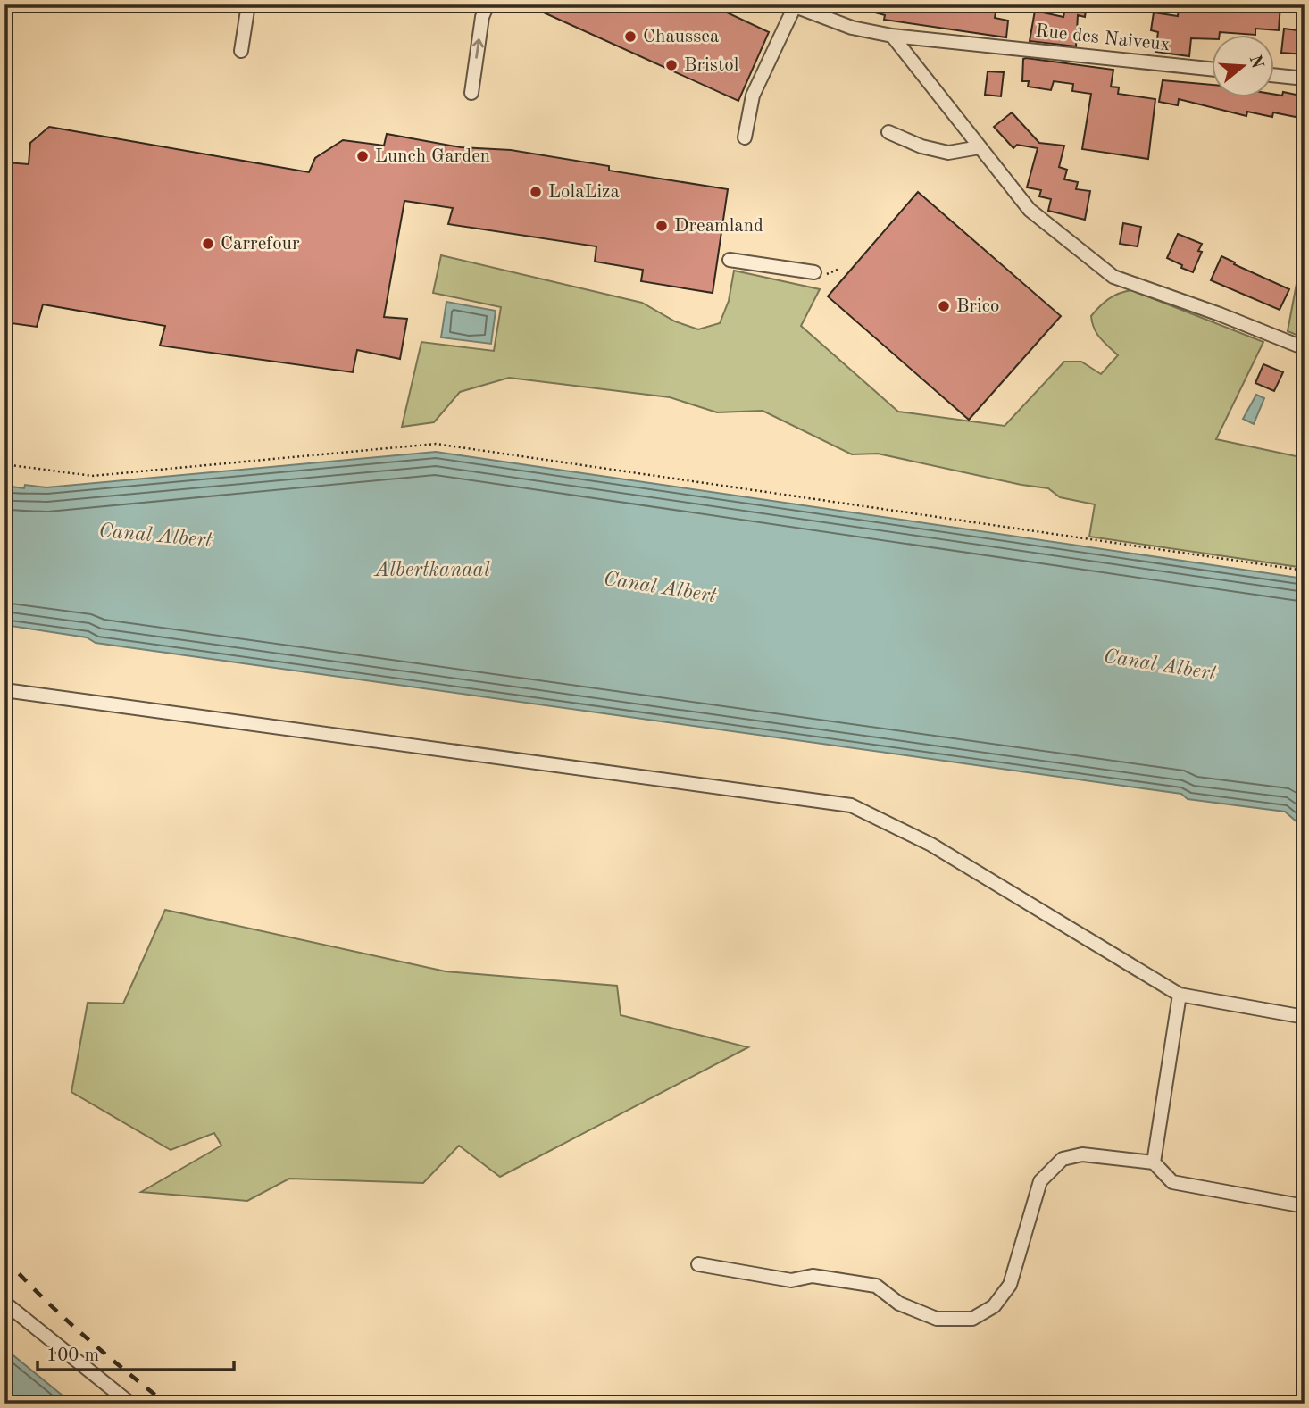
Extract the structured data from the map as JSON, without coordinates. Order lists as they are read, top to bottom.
{
  "streets": {
    "street": ["Rue des Naiveux"]
  },
  "water": ["Canal Albert", "Albertkanaal"],
  "places": [
    "Chaussea",
    "Bristol",
    "Lunch Garden",
    "LolaLiza",
    "Dreamland",
    "Carrefour",
    "Brico"
  ],
  "scale_bar": "100 m",
  "north": "right"
}
